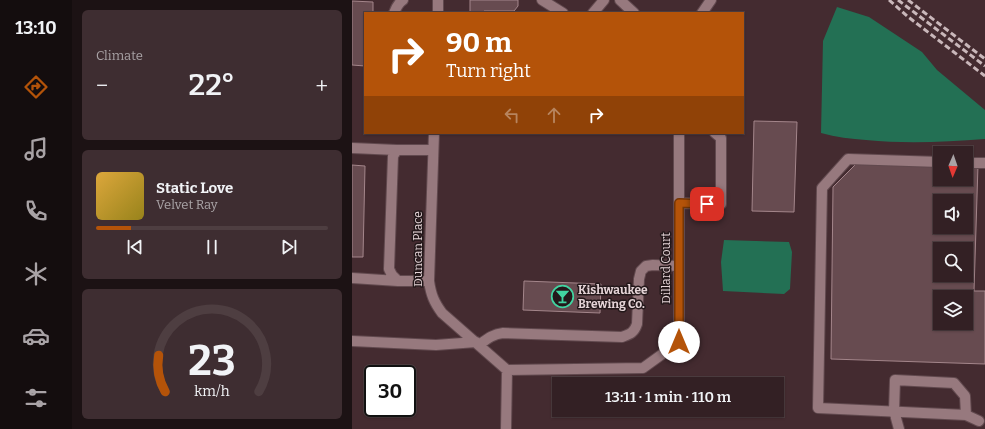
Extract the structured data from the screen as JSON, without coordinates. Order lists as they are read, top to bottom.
{
  "streets": {
    "street": ["Duncan Place", "Dillard Court"]
  },
  "crossings": [
    ["Duncan Place", "Dillard Court"]
  ],
  "places": {
    "bar": ["Kishwaukee Brewing Co."]
  },
  "north": "bottom",
  "page": {
    "tabs": "13:10",
    "tile": "Climate",
    "turn": ["90 m", "Turn right"],
    "heat": ["−", "22°", "+"],
    "song": ["Static Love", "Velvet Ray"],
    "limit": "30",
    "trip": "13:11 · 1 min · 110 m",
    "gauge": ["23", "km/h"]
  }
}
